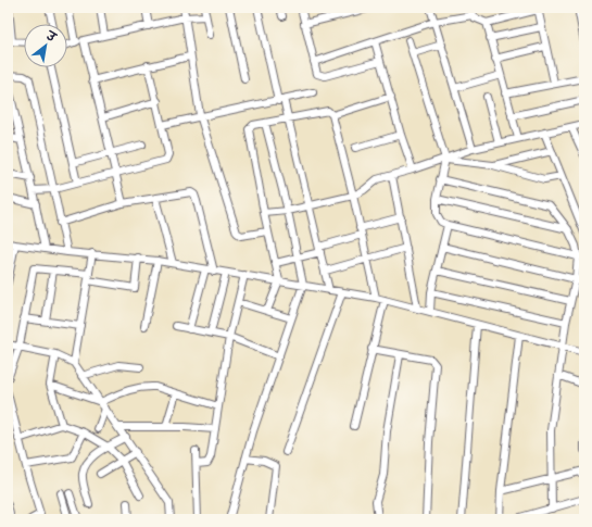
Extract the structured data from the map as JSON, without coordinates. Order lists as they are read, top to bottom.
{
  "north": "top right"
}
